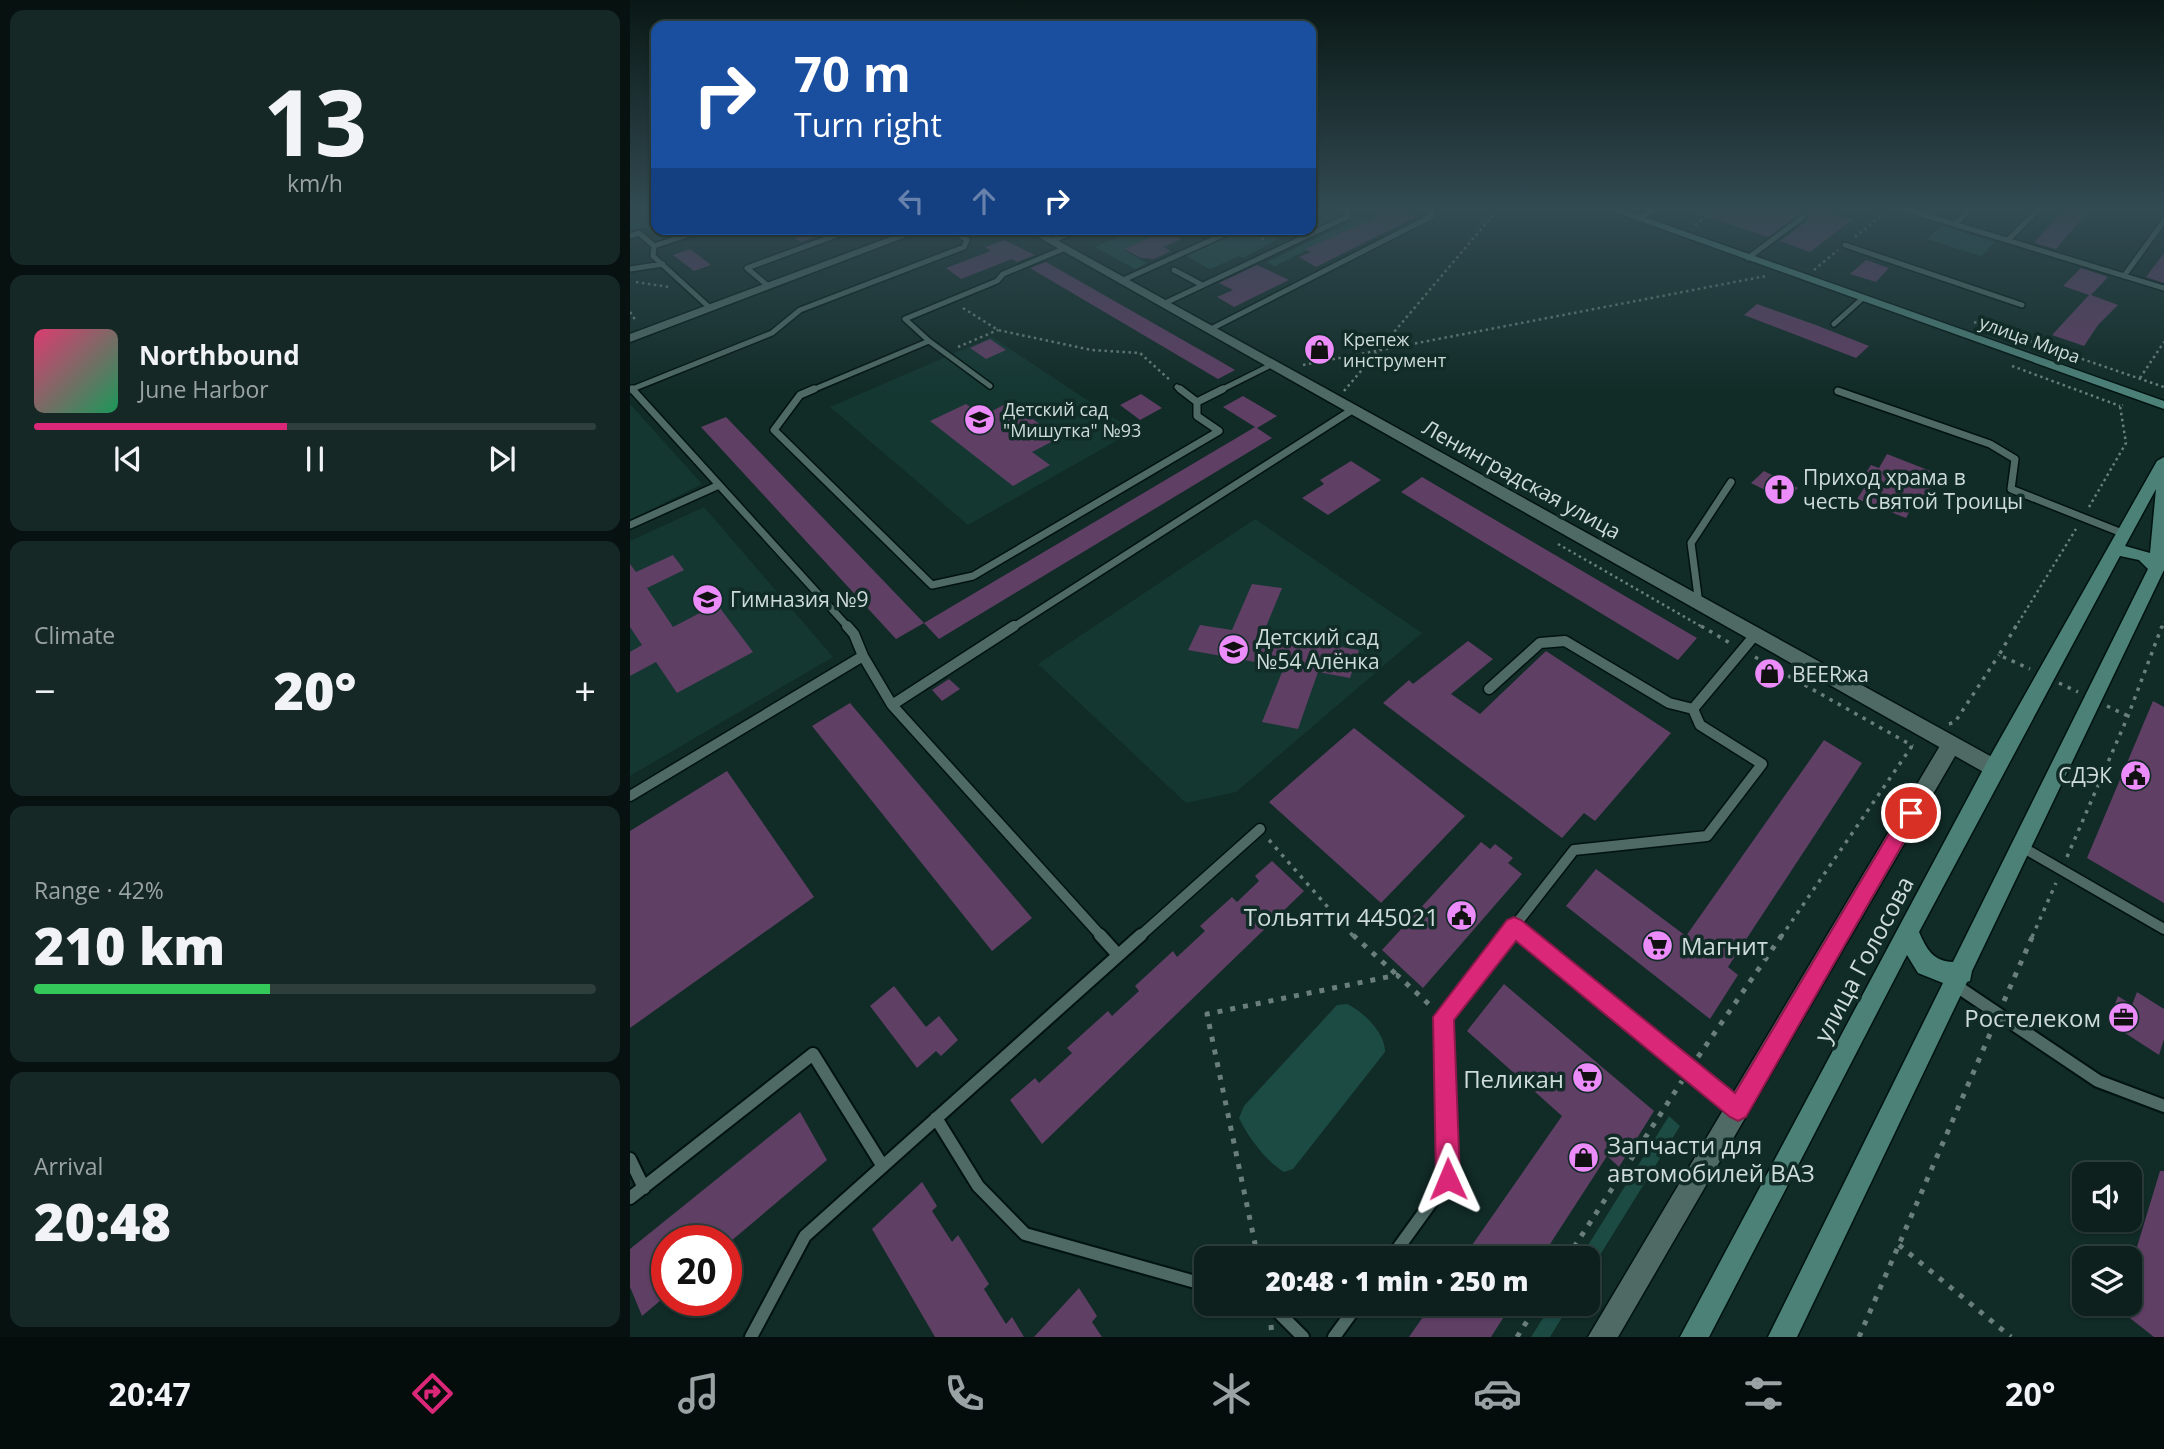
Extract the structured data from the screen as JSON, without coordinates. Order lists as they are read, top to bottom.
{
  "streets": {
    "main road": ["улица Мира", "улица Голосова"],
    "street": ["Ленинградская улица"]
  },
  "crossings": [
    ["Ленинградская улица", "улица Голосова"]
  ],
  "places": {
    "shop": ["Крепеж инструмент", "BEERжа", "Запчасти для автомобилей ВАЗ"],
    "school or university": ["Детский сад \"Мишутка\" №93", "Гимназия №9", "Детский сад №54 Алёнка"],
    "church": ["Приход храма в честь Святой Троицы"],
    "public building": ["СДЭК", "Тольятти 445021"],
    "supermarket": ["Магнит", "Пеликан"],
    "office": ["Ростелеком"]
  },
  "page": {
    "tile": [
      ["13", "km/h"],
      "Climate",
      ["Range · 42%", "210 km"],
      ["Arrival", "20:48"]
    ],
    "turn": ["70 m", "Turn right"],
    "song": ["Northbound", "June Harbor"],
    "heat": ["−", "20°", "+"],
    "limit": "20",
    "trip": "20:48 · 1 min · 250 m",
    "tabs": ["20:47", "20°"]
  }
}
